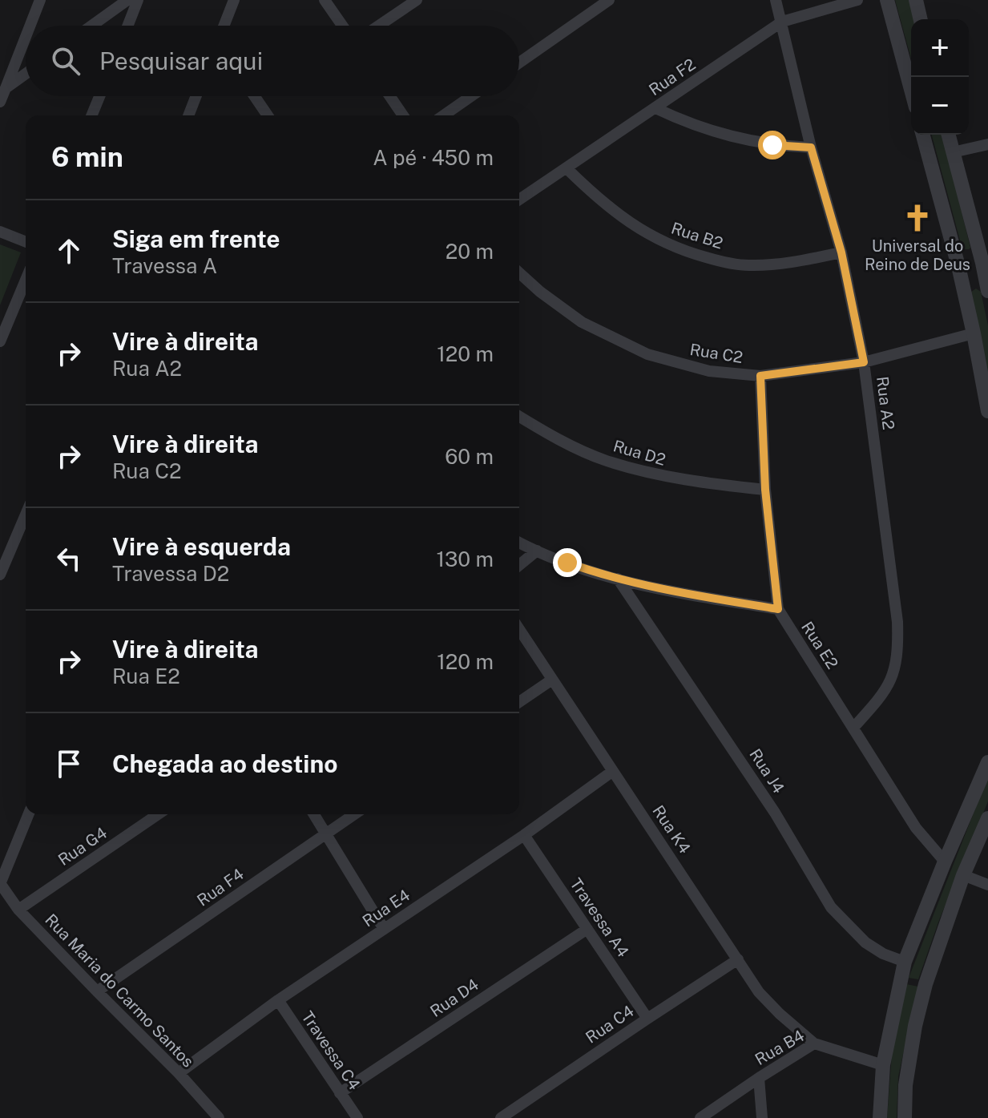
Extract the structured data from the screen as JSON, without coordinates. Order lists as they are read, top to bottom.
{
  "streets": {
    "street": [
      "Rua F2",
      "Rua B2",
      "Rua C2",
      "Rua A2",
      "Rua D2",
      "Rua E2",
      "Rua J4",
      "Rua K4",
      "Rua G4",
      "Rua F4",
      "Rua E4",
      "Travessa A4",
      "Rua Maria do Carmo Santos",
      "Rua D4",
      "Rua C4",
      "Rua B4",
      "Travessa C4"
    ]
  },
  "crossings": [
    ["Rua F2", "Rua B2"],
    ["Rua F2", "Rua A2"],
    ["Rua B2", "Rua A2"],
    ["Rua C2", "Rua A2"],
    ["Rua A2", "Rua E2"],
    ["Rua K4", "Rua E4"],
    ["Rua K4", "Rua C4"],
    ["Rua K4", "Rua B4"],
    ["Rua G4", "Rua Maria do Carmo Santos"],
    ["Rua F4", "Rua Maria do Carmo Santos"],
    ["Rua E4", "Travessa A4"],
    ["Rua E4", "Rua Maria do Carmo Santos"],
    ["Rua E4", "Travessa C4"],
    ["Travessa A4", "Rua D4"],
    ["Travessa A4", "Rua C4"],
    ["Rua D4", "Travessa C4"]
  ],
  "places": {
    "church": ["Universal do Reino de Deus"]
  },
  "page": {
    "map_buttons": ["+", "−"],
    "search": "Pesquisar aqui",
    "heading": ["6 min", "A pé · 450 m"],
    "list": [
      ["Siga em frente", "Travessa A", "20 m"],
      ["Vire à direita", "Rua A2", "120 m"],
      ["Vire à direita", "Rua C2", "60 m"],
      ["Vire à esquerda", "Travessa D2", "130 m"],
      ["Vire à direita", "Rua E2", "120 m"],
      "Chegada ao destino"
    ]
  }
}
